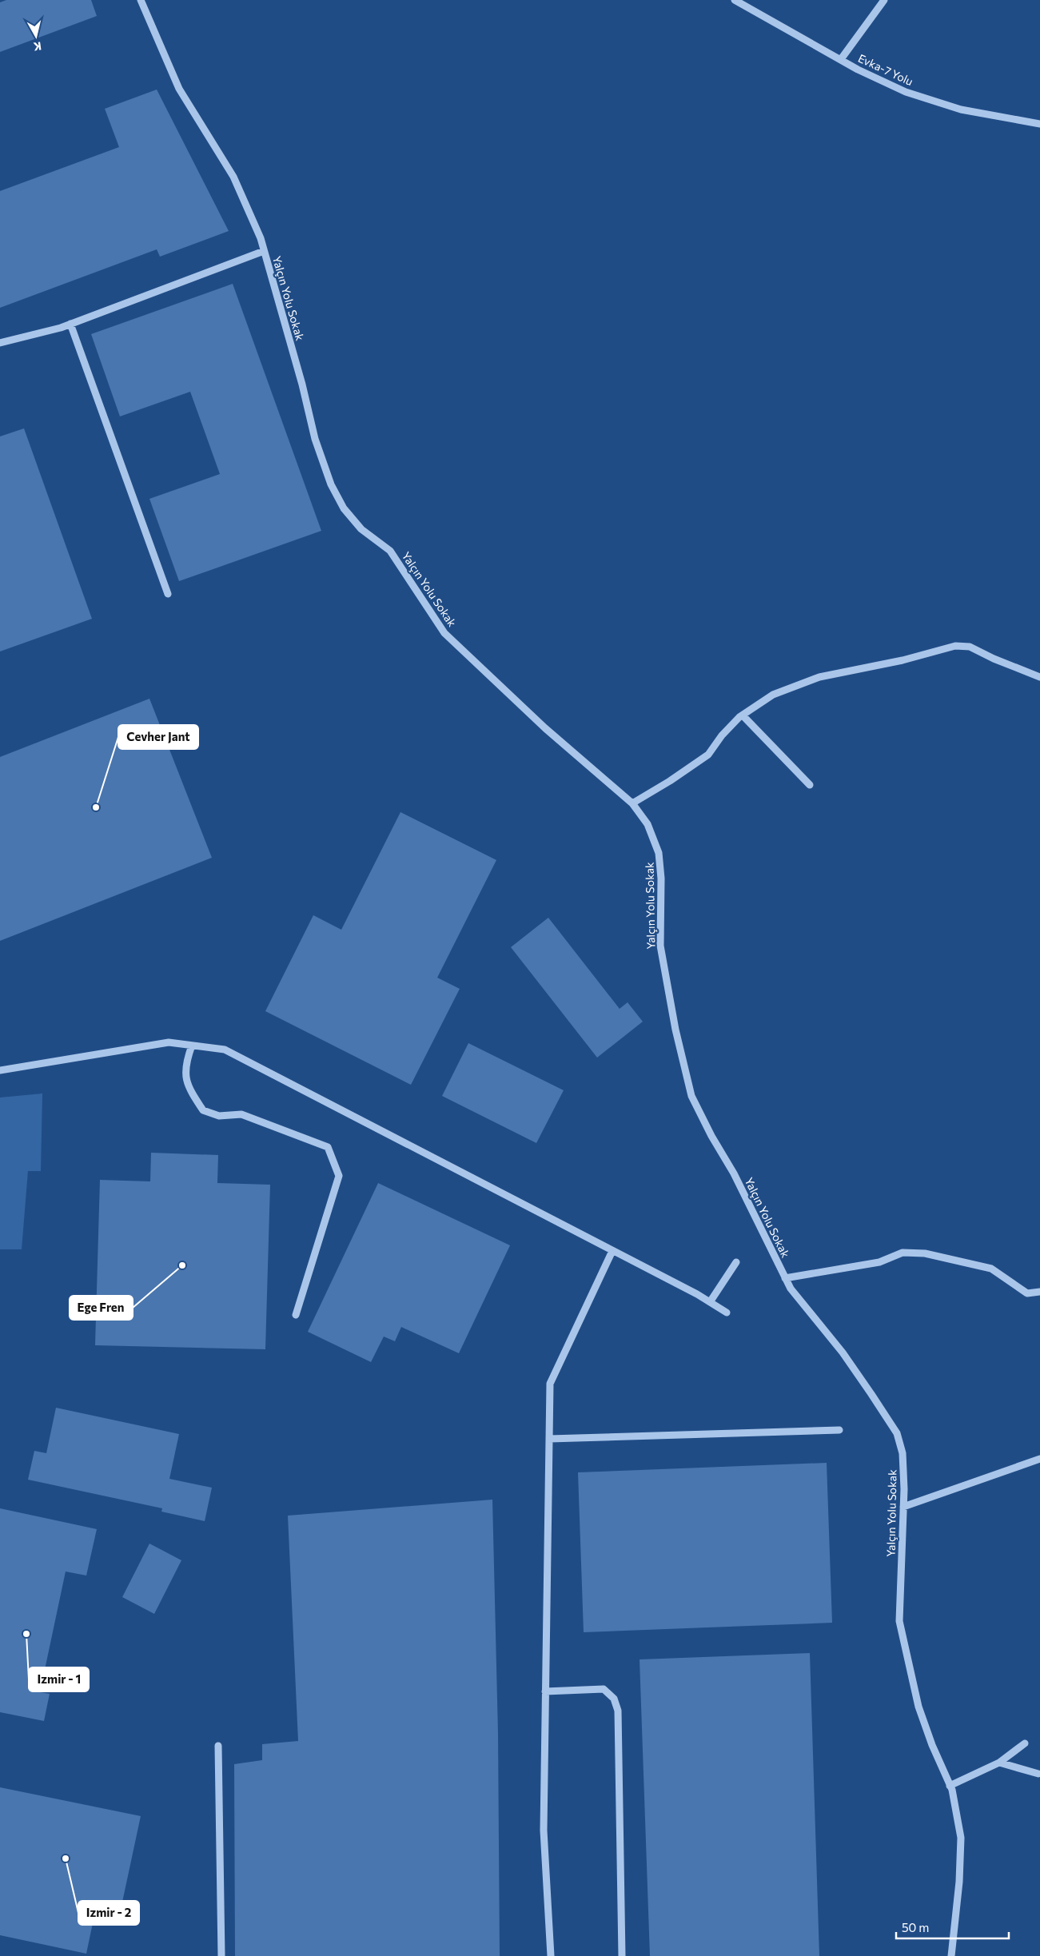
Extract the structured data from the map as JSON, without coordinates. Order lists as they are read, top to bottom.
{
  "streets": {
    "street": ["Evka-7 Yolu", "Yalçın Yolu Sokak"]
  },
  "places": [
    "Cevher Jant",
    "Ege Fren",
    "Izmir - 1",
    "Izmir - 2"
  ],
  "scale_bar": "50 m",
  "north": "bottom"
}
